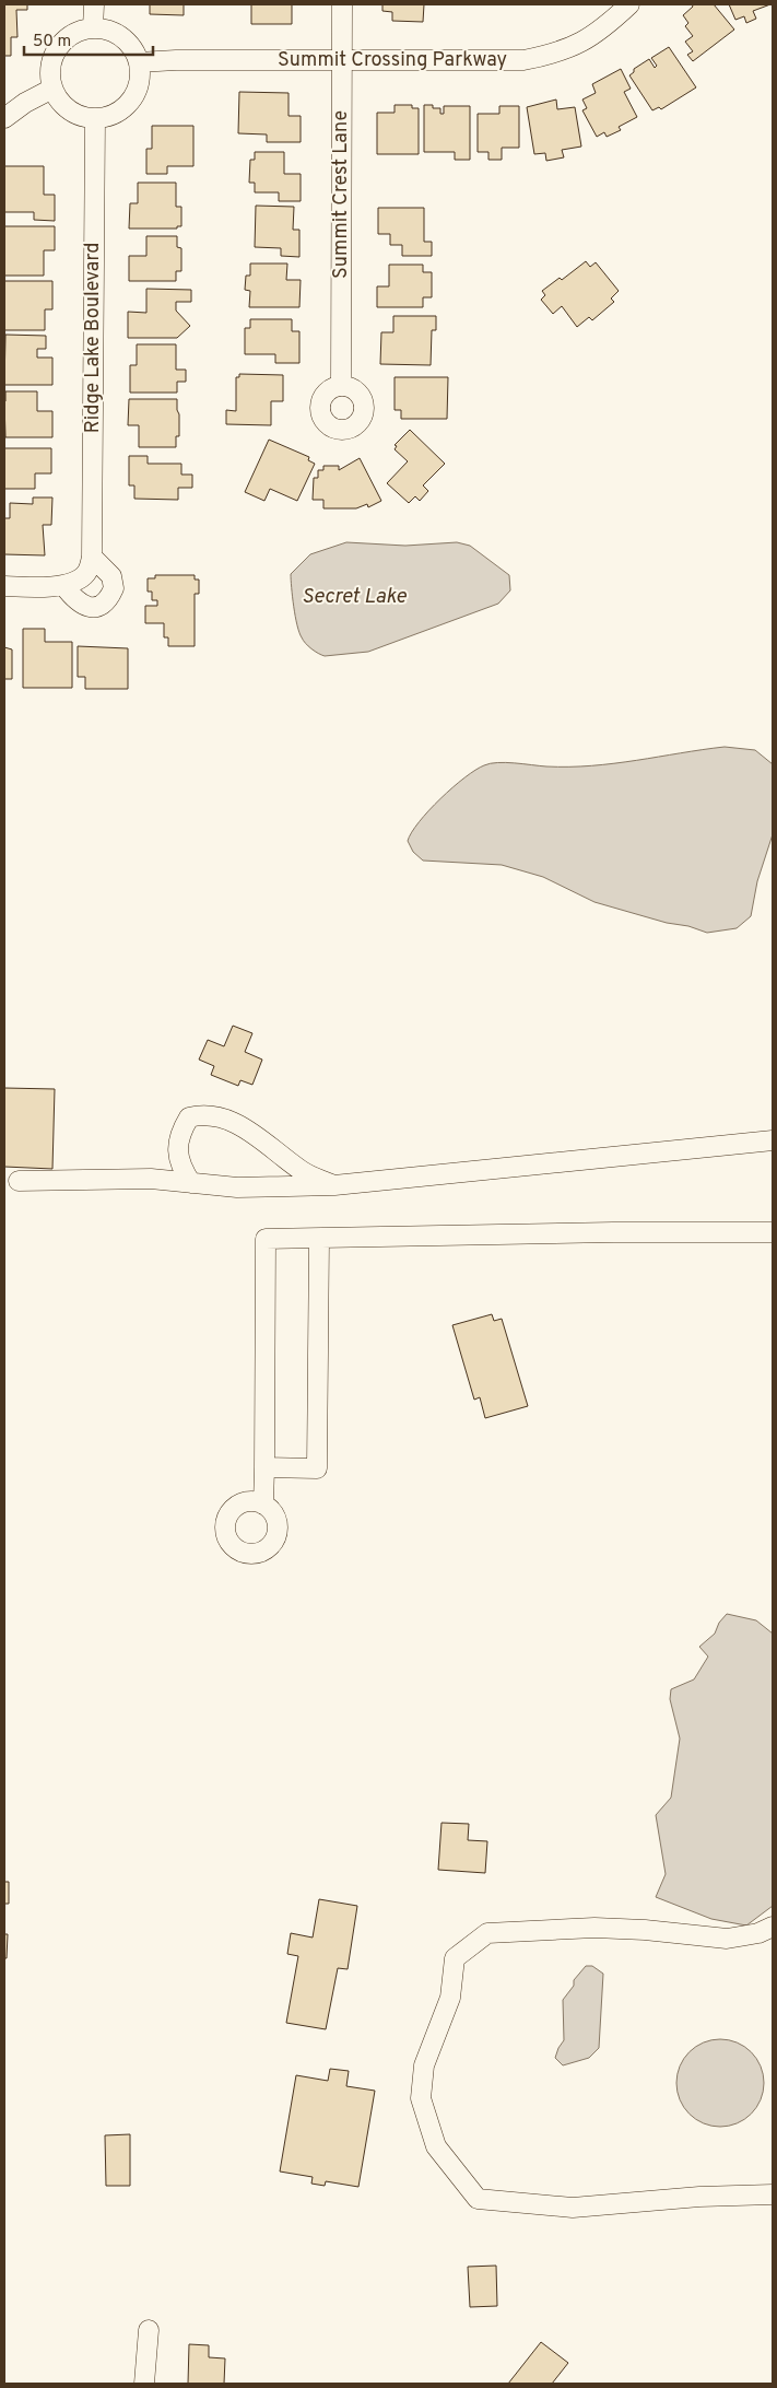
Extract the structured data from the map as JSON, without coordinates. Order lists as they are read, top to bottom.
{
  "streets": {
    "street": ["Summit Crossing Parkway", "Summit Crest Lane", "Ridge Lake Boulevard"]
  },
  "crossings": [
    ["Summit Crossing Parkway", "Summit Crest Lane"],
    ["Summit Crossing Parkway", "Ridge Lake Boulevard"]
  ],
  "water": ["Secret Lake"],
  "scale_bar": "50 m"
}
